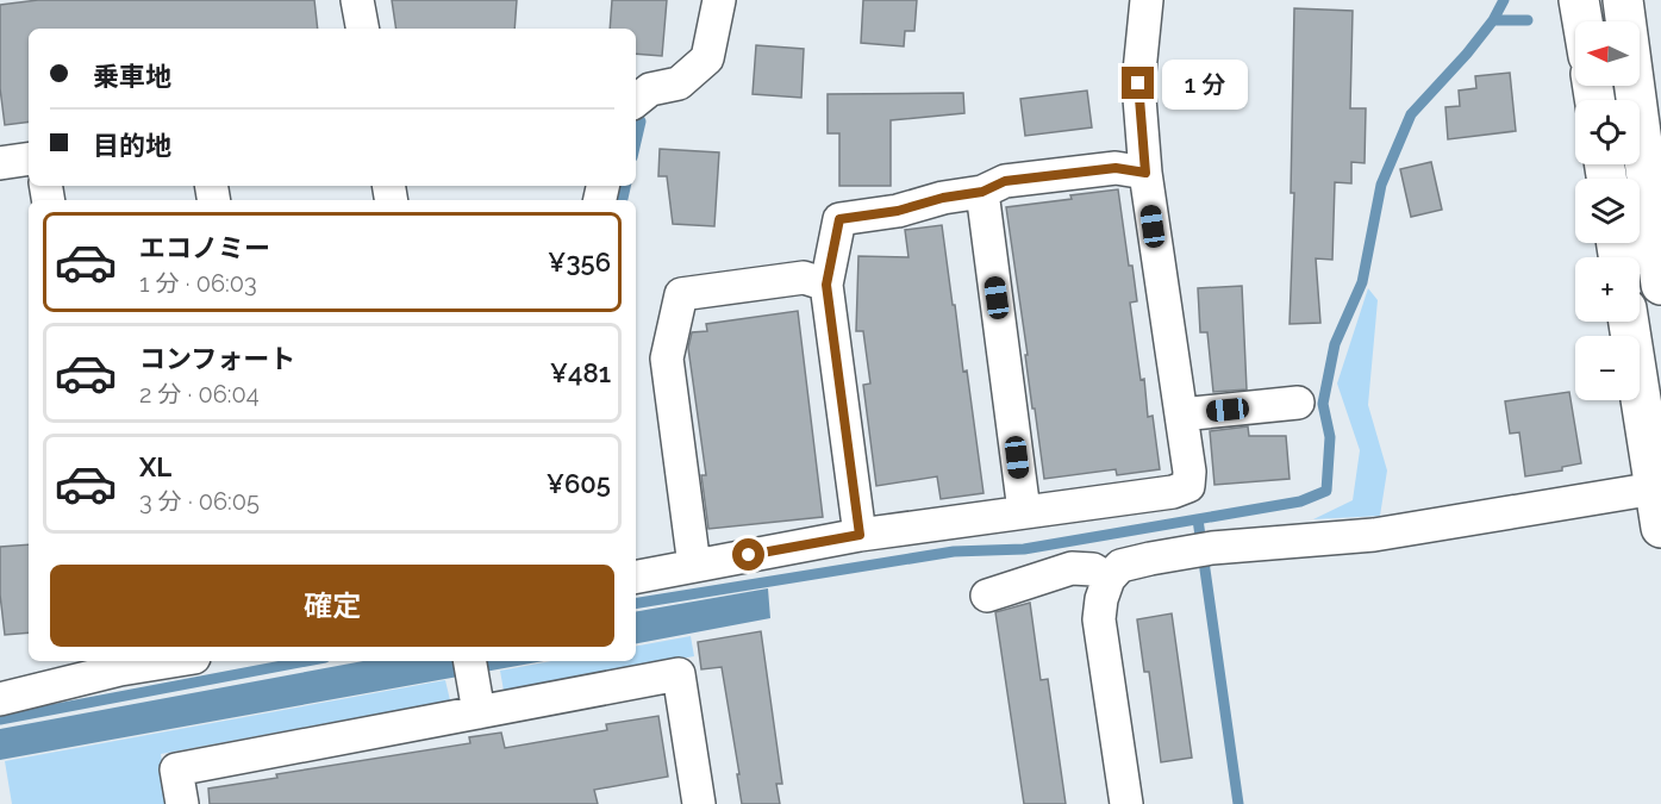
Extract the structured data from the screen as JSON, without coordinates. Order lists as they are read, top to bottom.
{
  "north": "left",
  "page": {
    "map_buttons": ["+", "−"],
    "banner": ["乗車地", "目的地"],
    "bubble": "1 分",
    "list": [
      {
        "name": "エコノミー",
        "note": "1 分 · 06:03",
        "value": "¥356"
      },
      {
        "name": "コンフォート",
        "note": "2 分 · 06:04",
        "value": "¥481"
      },
      {
        "name": "XL",
        "note": "3 分 · 06:05",
        "value": "¥605"
      }
    ],
    "buttons": "確定"
  }
}
